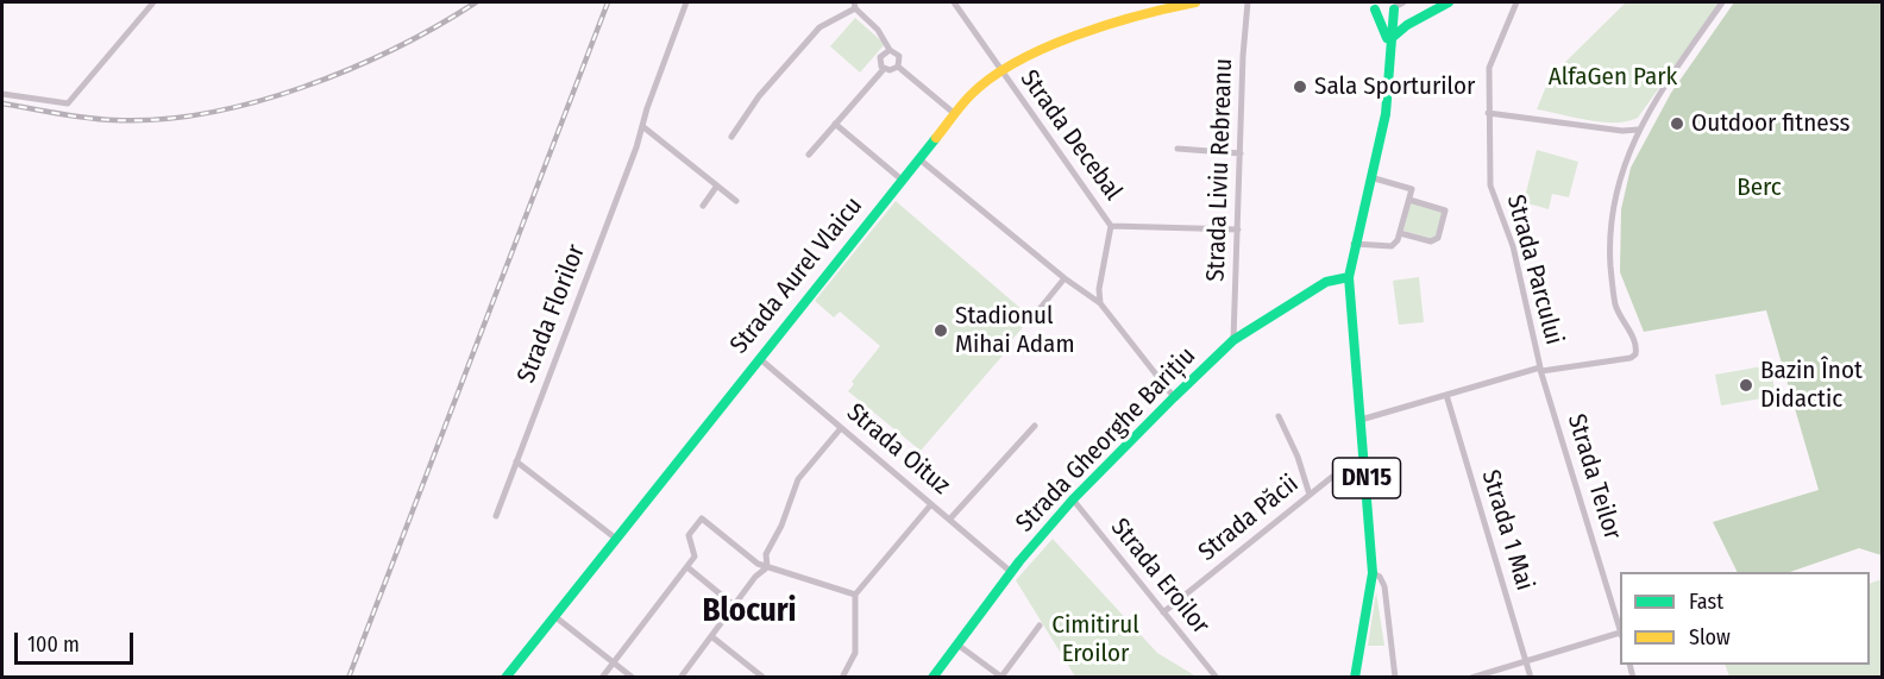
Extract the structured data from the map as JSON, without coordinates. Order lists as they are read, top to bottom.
{
  "streets": {
    "street": [
      "Strada Decebal",
      "Strada Liviu Rebreanu",
      "Strada Parcului",
      "Strada Aurel Vlaicu",
      "Strada Florilor",
      "Strada Gheorghe Barițiu",
      "Strada Oituz",
      "Strada Teilor",
      "DN15",
      "Strada Păcii",
      "Strada 1 Mai",
      "Strada Eroilor"
    ]
  },
  "crossings": [
    ["Strada Decebal", "Strada Aurel Vlaicu"],
    ["Strada Liviu Rebreanu", "Strada Gheorghe Barițiu"],
    ["Strada Parcului", "Strada Teilor"],
    ["Strada Parcului", "DN15"],
    ["Strada Parcului", "Strada 1 Mai"],
    ["Strada Aurel Vlaicu", "Strada Oituz"],
    ["Strada Gheorghe Barițiu", "Strada Oituz"],
    ["Strada Gheorghe Barițiu", "DN15"],
    ["Strada Gheorghe Barițiu", "Strada Eroilor"],
    ["DN15", "Strada Păcii"],
    ["Strada Păcii", "Strada Eroilor"]
  ],
  "districts": ["Blocuri"],
  "parks": ["AlfaGen Park", "Berc", "Cimitirul Eroilor"],
  "places": [
    "Sala Sporturilor",
    "Outdoor fitness",
    "Stadionul Mihai Adam",
    "Bazin Înot Didactic"
  ],
  "legend": ["Fast", "Slow"],
  "scale_bar": "100 m"
}
